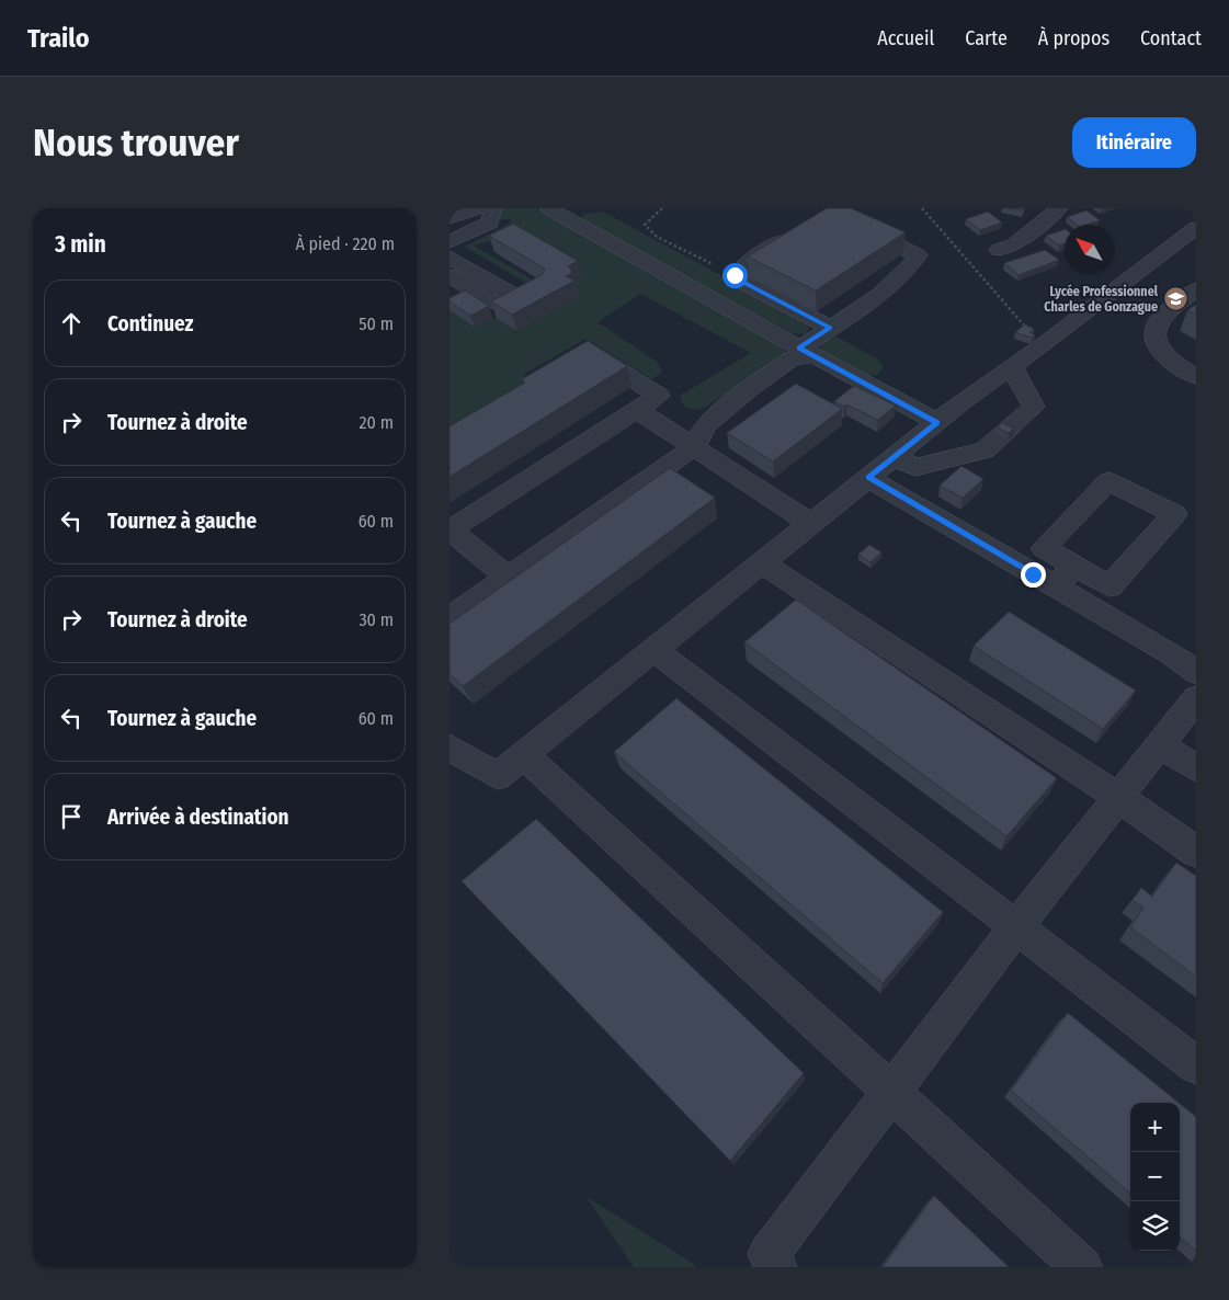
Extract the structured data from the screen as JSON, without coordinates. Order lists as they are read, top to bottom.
{
  "places": {
    "school or university": ["Lycée Professionnel Charles de Gonzague"]
  },
  "north": "top left",
  "page": {
    "header": "Trailo",
    "nav": [
      "Accueil",
      "Carte",
      "À propos",
      "Contact"
    ],
    "buttons": "Itinéraire",
    "title": "Nous trouver",
    "heading": ["3 min", "À pied · 220 m"],
    "list": [
      ["Continuez", "50 m"],
      ["Tournez à droite", "20 m"],
      ["Tournez à gauche", "60 m"],
      ["Tournez à droite", "30 m"],
      ["Tournez à gauche", "60 m"],
      "Arrivée à destination"
    ],
    "map_buttons": ["+", "−"]
  }
}
